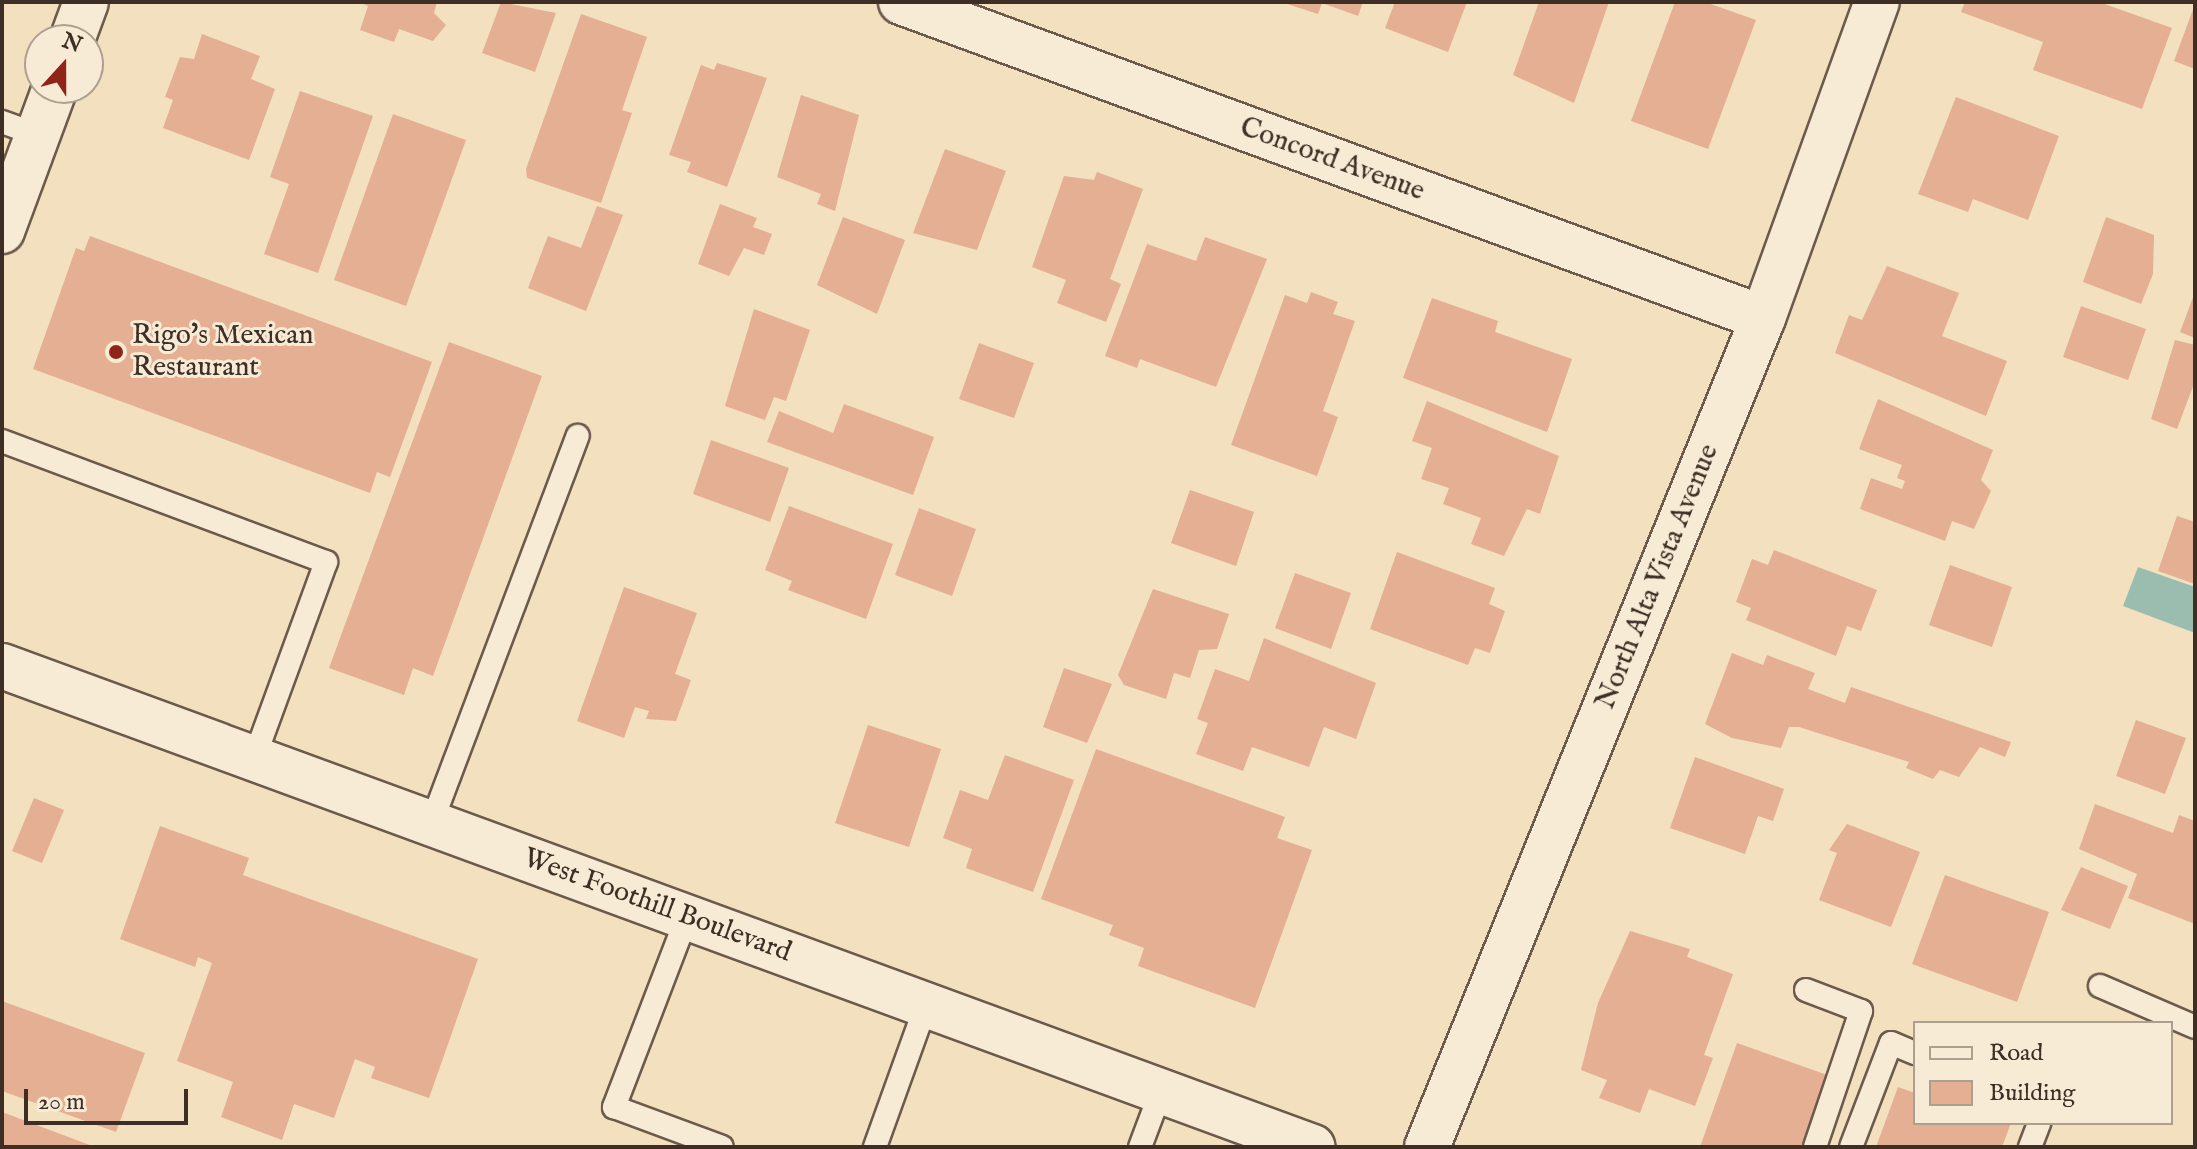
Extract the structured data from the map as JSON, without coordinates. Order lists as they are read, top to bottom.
{
  "streets": {
    "street": ["Concord Avenue", "North Alta Vista Avenue", "West Foothill Boulevard"]
  },
  "crossings": [
    ["Concord Avenue", "North Alta Vista Avenue"]
  ],
  "places": ["Rigo's Mexican Restaurant"],
  "legend": ["Road", "Building"],
  "scale_bar": "20 m",
  "north": "top"
}
